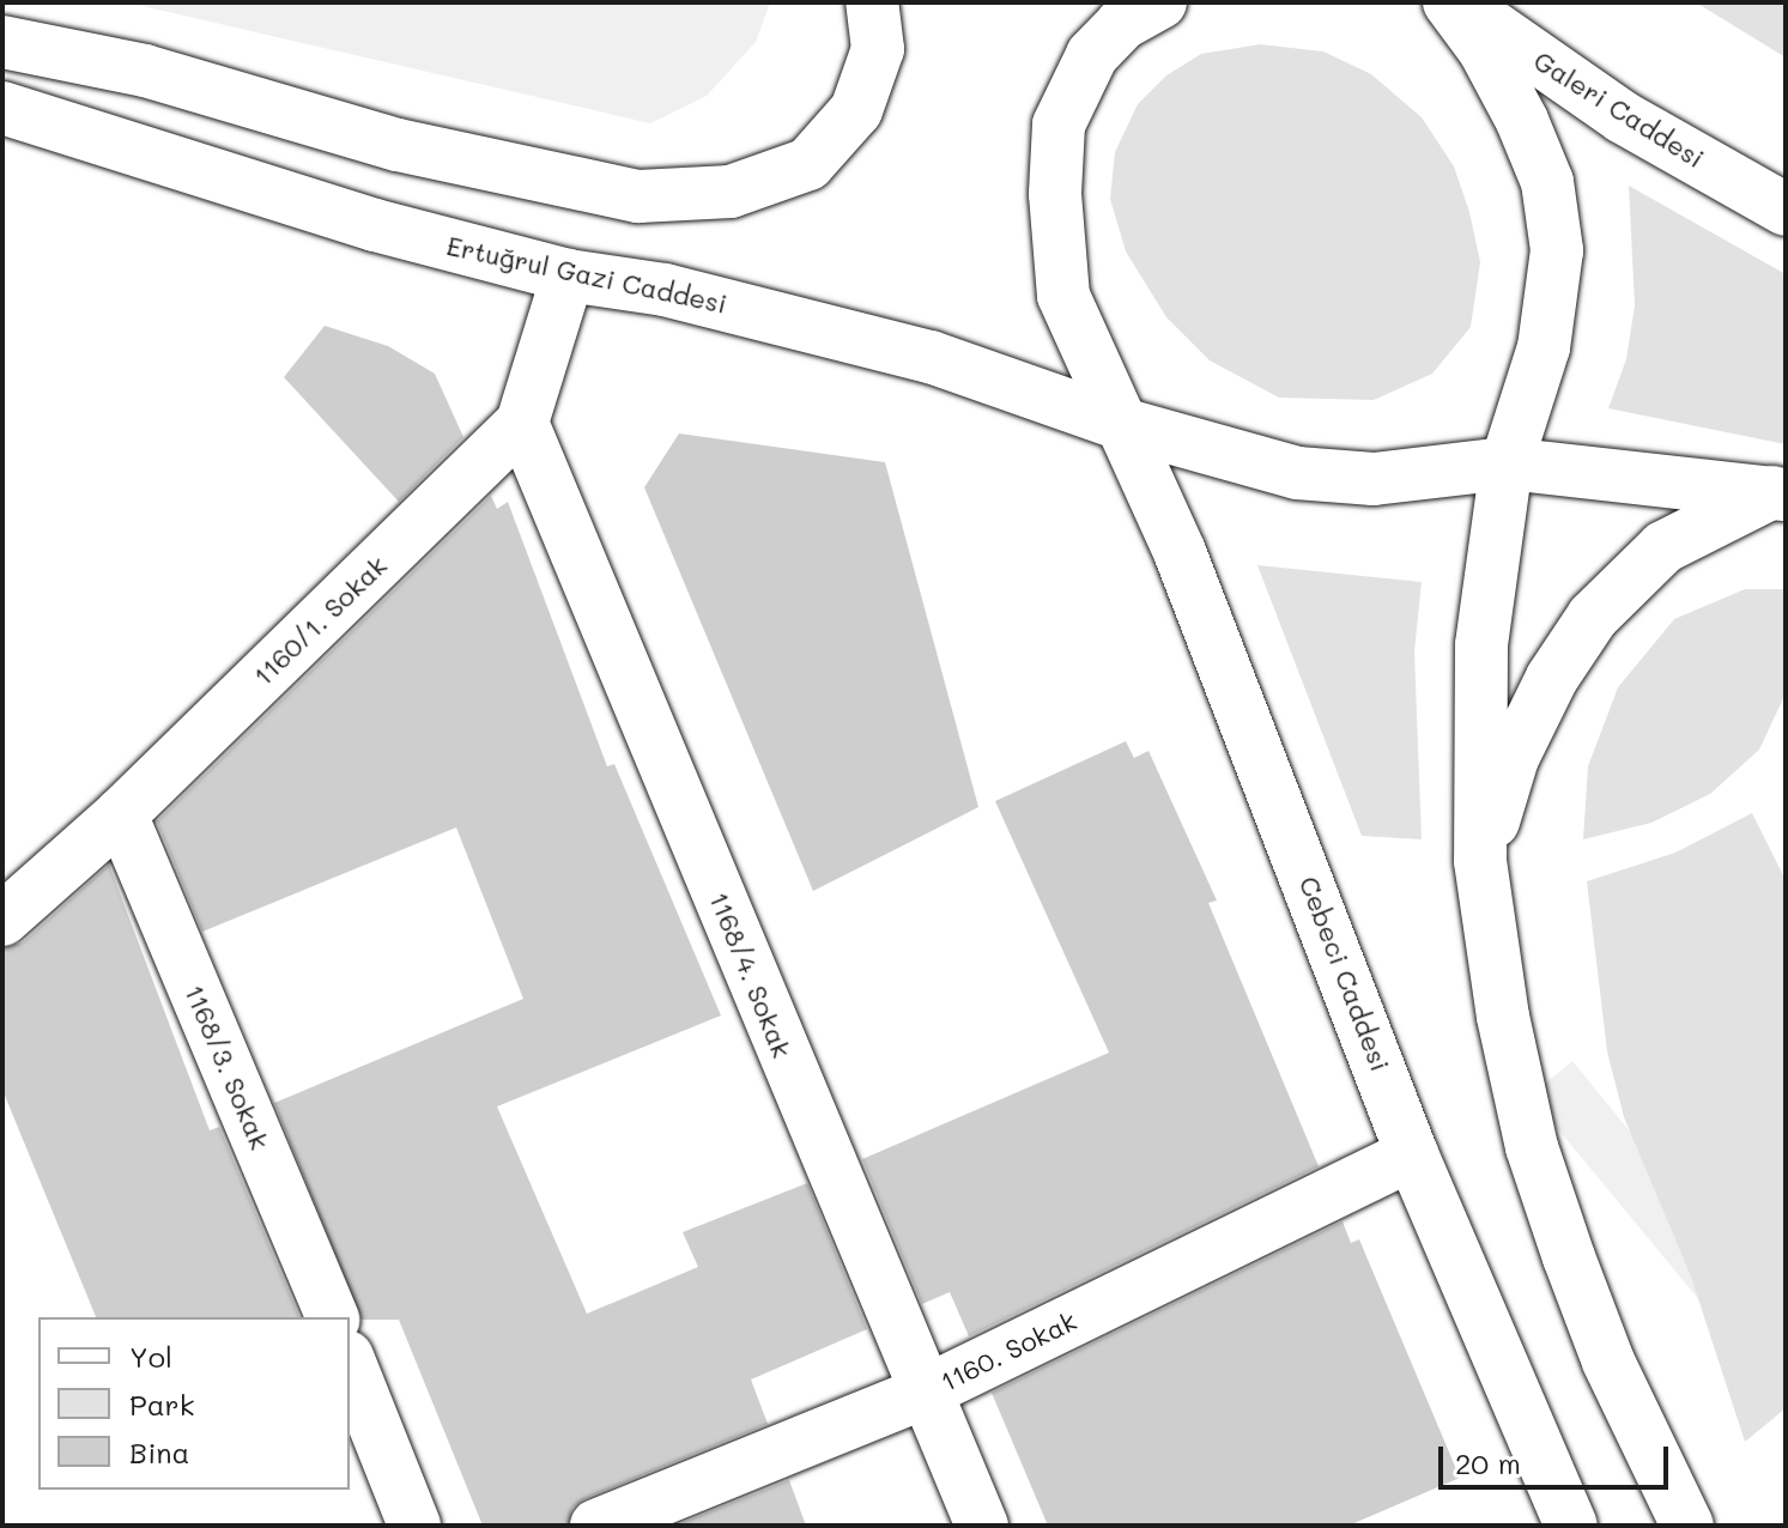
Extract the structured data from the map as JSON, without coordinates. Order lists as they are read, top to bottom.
{
  "streets": {
    "main road": [
      "Galeri Caddesi",
      "Ertuğrul Gazi Caddesi",
      "1160/1. Sokak",
      "Cebeci Caddesi",
      "1168/4. Sokak",
      "1168/3. Sokak",
      "1160. Sokak"
    ]
  },
  "crossings": [
    ["Ertuğrul Gazi Caddesi", "1160/1. Sokak"],
    ["Ertuğrul Gazi Caddesi", "Cebeci Caddesi"],
    ["1160/1. Sokak", "1168/4. Sokak"],
    ["1160/1. Sokak", "1168/3. Sokak"],
    ["Cebeci Caddesi", "1160. Sokak"],
    ["1168/4. Sokak", "1160. Sokak"]
  ],
  "legend": ["Yol", "Park", "Bina"],
  "scale_bar": "20 m"
}
